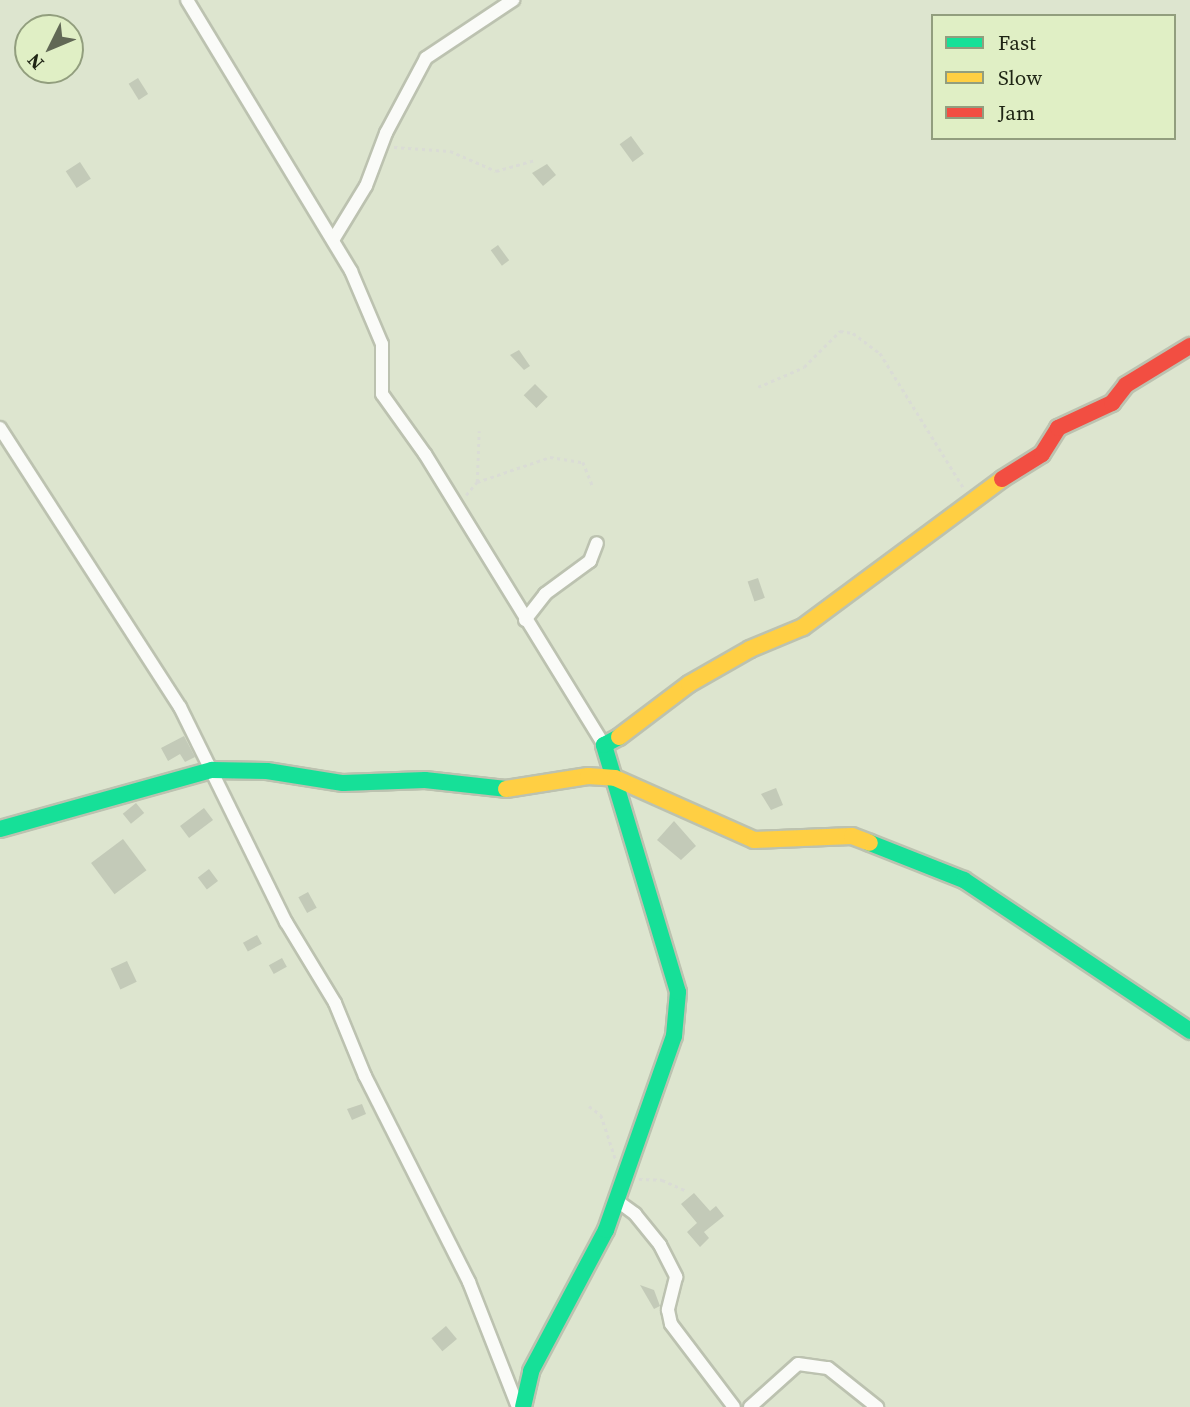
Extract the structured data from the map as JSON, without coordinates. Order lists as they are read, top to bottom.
{
  "legend": ["Fast", "Slow", "Jam"],
  "north": "bottom left"
}
